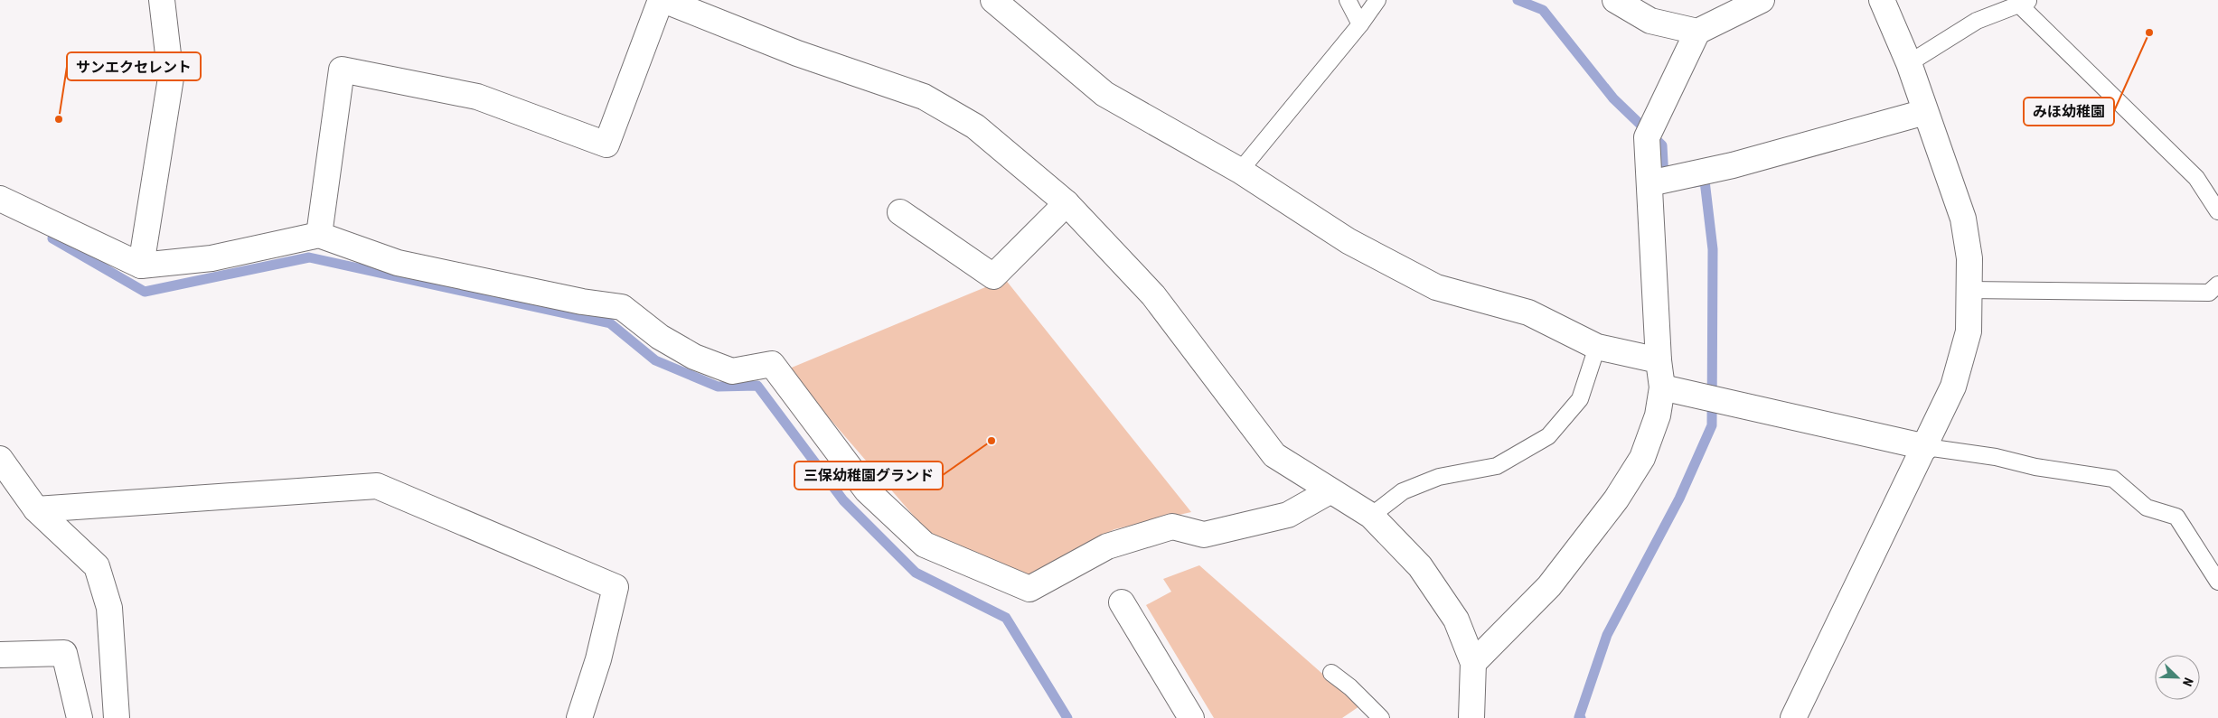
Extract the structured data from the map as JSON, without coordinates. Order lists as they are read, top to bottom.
{
  "places": ["みほ幼稚園", "サンエクセレント", "三保幼稚園グランド"],
  "north": "bottom right"
}
